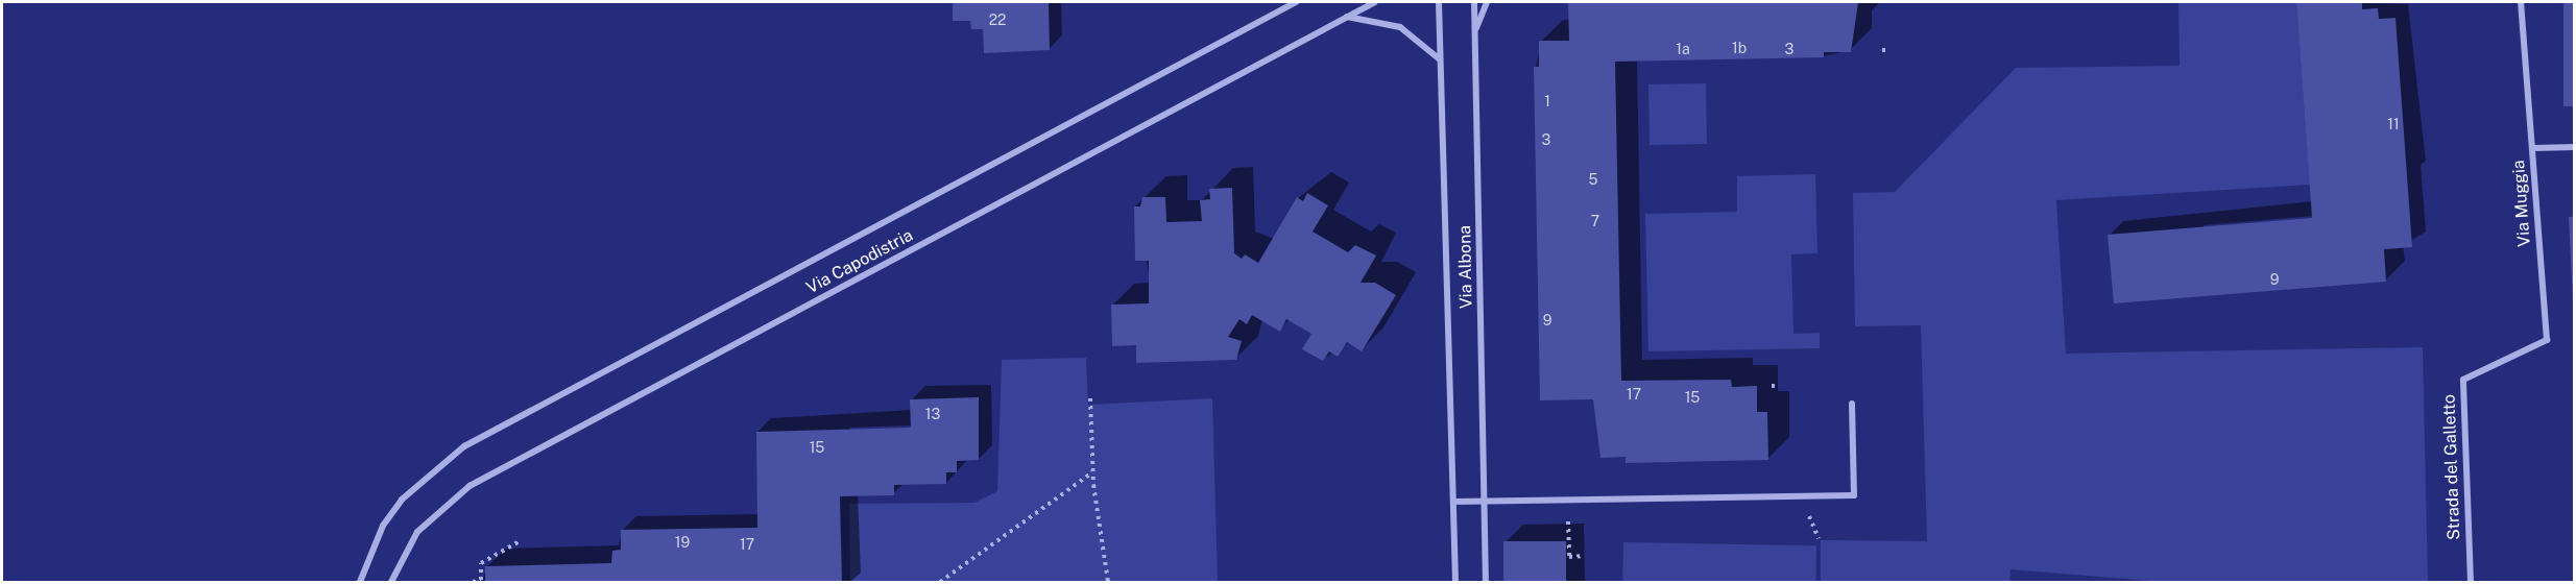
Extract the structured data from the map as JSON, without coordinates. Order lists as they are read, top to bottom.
{
  "streets": {
    "street": [
      "Via Muggia",
      "Via Capodistria",
      "Via Albona",
      "Strada del Galletto"
    ]
  },
  "crossings": [
    ["Via Muggia", "Strada del Galletto"]
  ],
  "house_numbers": [
    "22",
    "1b",
    "1a",
    "3",
    "1",
    "11",
    "3",
    "5",
    "7",
    "9",
    "9",
    "17",
    "15",
    "13",
    "15",
    "19",
    "17"
  ]
}
